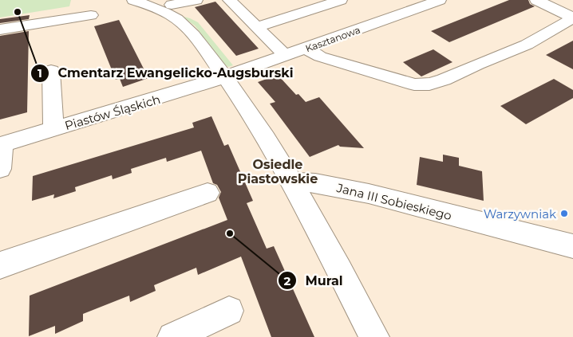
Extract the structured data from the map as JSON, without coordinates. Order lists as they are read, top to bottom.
{
  "streets": {
    "street": ["Kasztanowa", "Piastów Śląskich", "Jana III Sobieskiego"]
  },
  "crossings": [
    ["Kasztanowa", "Piastów Śląskich"]
  ],
  "districts": ["Osiedle Piastowskie"],
  "places": ["Cmentarz Ewangelicko-Augsburski", "Warzywniak", "Mural"]
}
